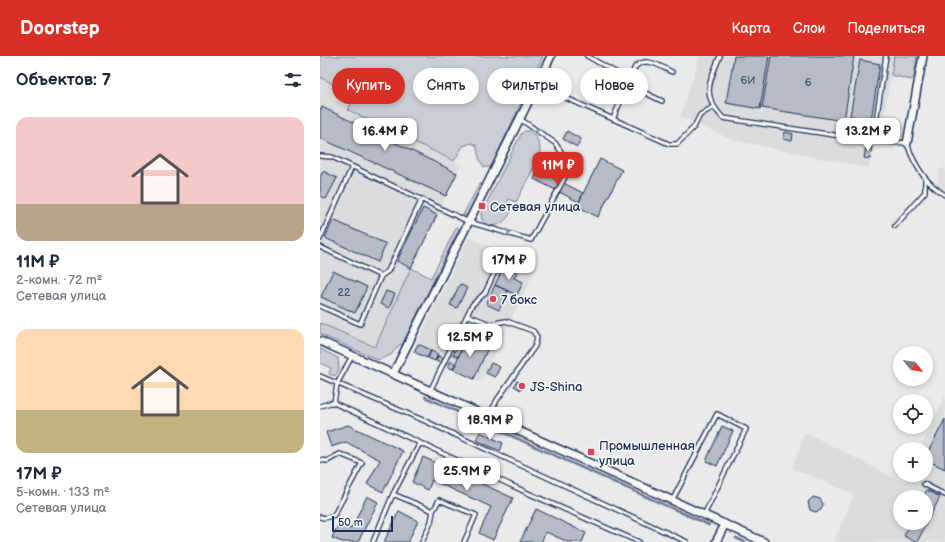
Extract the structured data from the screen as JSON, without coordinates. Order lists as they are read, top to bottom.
{
  "places": {
    "transit": ["Сетевая улица", "Промышленная улица"],
    "other": ["7 бокс", "JS-Shina"]
  },
  "house_numbers": ["6И", "6", "22"],
  "scale_bar": "50 m",
  "north": "bottom right",
  "page": {
    "header": "Doorstep",
    "nav": ["Карта", "Слои", "Поделиться"],
    "heading": "Объектов: 7",
    "chip": [
      "Купить",
      "Снять",
      "Фильтры",
      "Новое"
    ],
    "list": [
      {
        "name": "11M ₽",
        "note": "2-комн. · 72 m² · Сетевая улица"
      },
      {
        "name": "17M ₽",
        "note": "5-комн. · 133 m² · Сетевая улица"
      }
    ],
    "price": [
      "16.4M ₽",
      "13.2M ₽",
      "11M ₽",
      "17M ₽",
      "12.5M ₽",
      "18.9M ₽",
      "25.9M ₽"
    ],
    "map_buttons": ["+", "−"],
    "scale": "50 m"
  }
}
